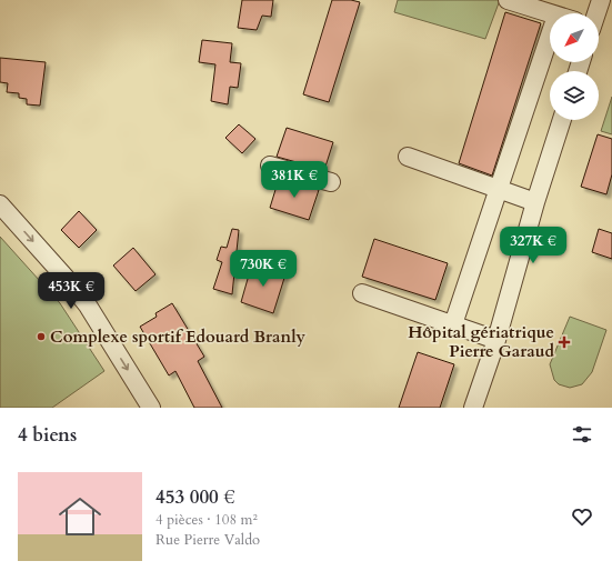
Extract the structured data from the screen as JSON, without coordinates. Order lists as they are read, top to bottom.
{
  "places": {
    "other": ["Complexe sportif Edouard Branly"],
    "health": ["Hôpital gériatrique Pierre Garaud"]
  },
  "north": "bottom left",
  "page": {
    "price": [
      "381K €",
      "327K €",
      "730K €",
      "453K €"
    ],
    "heading": "4 biens",
    "list": [
      {
        "name": "453 000 €",
        "note": "4 pièces · 108 m² · Rue Pierre Valdo"
      }
    ]
  }
}
